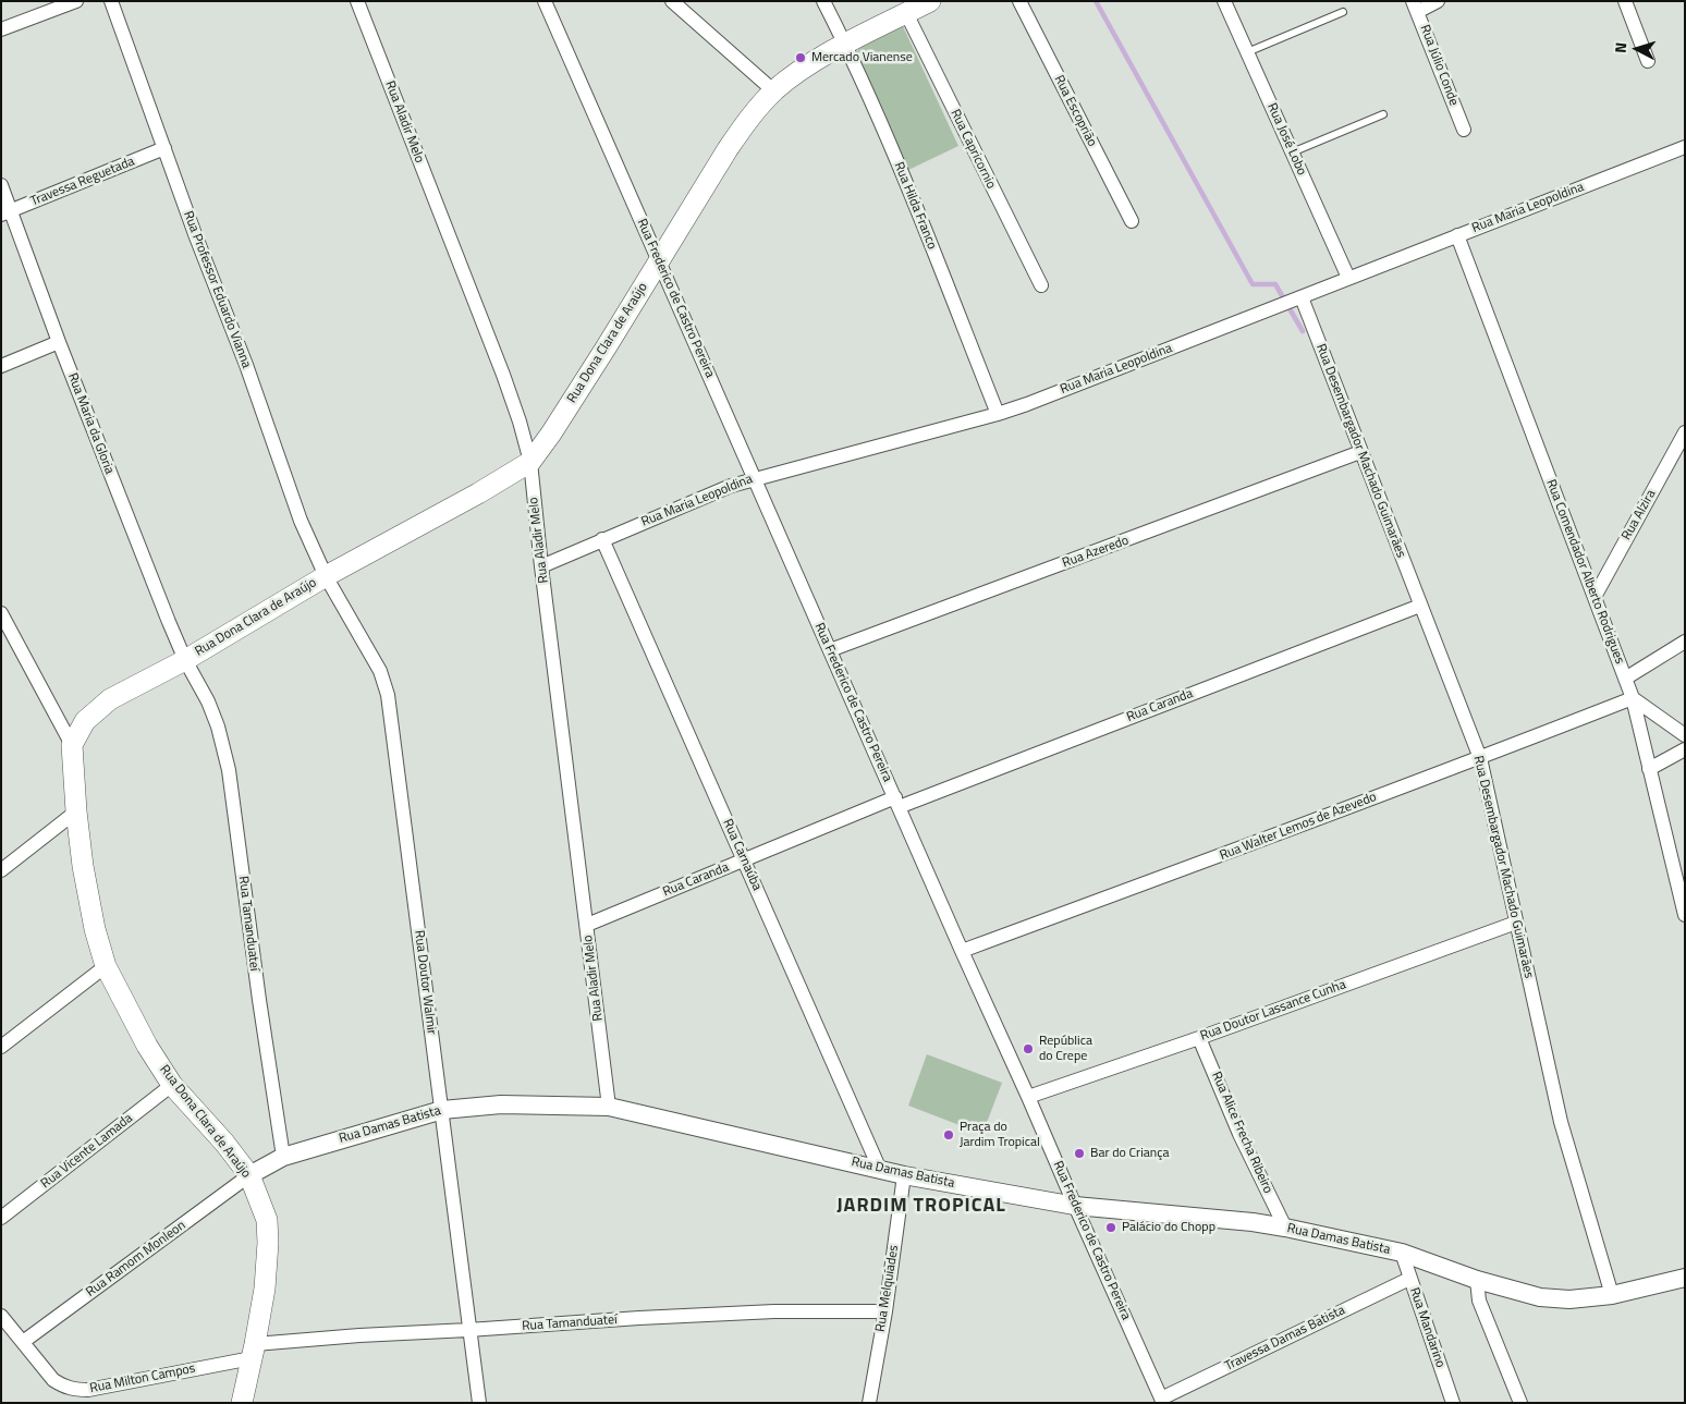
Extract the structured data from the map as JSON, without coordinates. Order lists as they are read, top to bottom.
{
  "streets": {
    "main road": ["Rua Dona Clara de Araújo"],
    "street": [
      "Rua Júlio Conde",
      "Rua Escoprião",
      "Rua Aladir Melo",
      "Rua José Lobo",
      "Rua Capricornio",
      "Travessa Reguetada",
      "Rua Hilda Franco",
      "Rua Maria Leopoldina",
      "Rua Professor Eduardo Vianna",
      "Rua Frederico de Castro Pereira",
      "Rua Maria da Gloria",
      "Rua Desembargador Machado Guimarães",
      "Rua Alzira",
      "Rua Azeredo",
      "Rua Comendador Alberto Rodrigues",
      "Rua Caranda",
      "Rua Walter Lemos de Azevedo",
      "Rua Carnaúba",
      "Rua Tamanduateí",
      "Rua Doutor Walmir",
      "Rua Doutor Lassance Cunha",
      "Rua Damas Batista",
      "Rua Alice Frecha Ribeiro",
      "Rua Vicente Lamada",
      "Rua Ramom Monleon",
      "Rua Melquíades",
      "Rua Mandarino",
      "Travessa Damas Batista",
      "Rua Milton Campos"
    ]
  },
  "crossings": [
    ["Rua Aladir Melo", "Rua Maria Leopoldina"],
    ["Rua Aladir Melo", "Rua Dona Clara de Araújo"],
    ["Rua Aladir Melo", "Rua Caranda"],
    ["Rua Aladir Melo", "Rua Damas Batista"],
    ["Rua José Lobo", "Rua Maria Leopoldina"],
    ["Rua Capricornio", "Rua Dona Clara de Araújo"],
    ["Travessa Reguetada", "Rua Professor Eduardo Vianna"],
    ["Travessa Reguetada", "Rua Maria da Gloria"],
    ["Rua Hilda Franco", "Rua Maria Leopoldina"],
    ["Rua Hilda Franco", "Rua Dona Clara de Araújo"],
    ["Rua Maria Leopoldina", "Rua Frederico de Castro Pereira"],
    ["Rua Maria Leopoldina", "Rua Desembargador Machado Guimarães"],
    ["Rua Maria Leopoldina", "Rua Comendador Alberto Rodrigues"],
    ["Rua Maria Leopoldina", "Rua Carnaúba"],
    ["Rua Professor Eduardo Vianna", "Rua Dona Clara de Araújo"],
    ["Rua Professor Eduardo Vianna", "Rua Doutor Walmir"],
    ["Rua Frederico de Castro Pereira", "Rua Dona Clara de Araújo"],
    ["Rua Frederico de Castro Pereira", "Rua Azeredo"],
    ["Rua Frederico de Castro Pereira", "Rua Caranda"],
    ["Rua Frederico de Castro Pereira", "Rua Walter Lemos de Azevedo"],
    ["Rua Frederico de Castro Pereira", "Rua Doutor Lassance Cunha"],
    ["Rua Frederico de Castro Pereira", "Rua Damas Batista"],
    ["Rua Frederico de Castro Pereira", "Travessa Damas Batista"],
    ["Rua Dona Clara de Araújo", "Rua Maria da Gloria"],
    ["Rua Dona Clara de Araújo", "Rua Tamanduateí"],
    ["Rua Dona Clara de Araújo", "Rua Doutor Walmir"],
    ["Rua Dona Clara de Araújo", "Rua Vicente Lamada"],
    ["Rua Dona Clara de Araújo", "Rua Ramom Monleon"],
    ["Rua Dona Clara de Araújo", "Rua Milton Campos"],
    ["Rua Maria da Gloria", "Rua Tamanduateí"],
    ["Rua Desembargador Machado Guimarães", "Rua Azeredo"],
    ["Rua Desembargador Machado Guimarães", "Rua Caranda"],
    ["Rua Desembargador Machado Guimarães", "Rua Walter Lemos de Azevedo"],
    ["Rua Desembargador Machado Guimarães", "Rua Doutor Lassance Cunha"],
    ["Rua Desembargador Machado Guimarães", "Rua Damas Batista"],
    ["Rua Alzira", "Rua Comendador Alberto Rodrigues"],
    ["Rua Comendador Alberto Rodrigues", "Rua Walter Lemos de Azevedo"],
    ["Rua Caranda", "Rua Carnaúba"],
    ["Rua Carnaúba", "Rua Damas Batista"],
    ["Rua Tamanduateí", "Rua Doutor Walmir"],
    ["Rua Tamanduateí", "Rua Damas Batista"],
    ["Rua Tamanduateí", "Rua Melquíades"],
    ["Rua Tamanduateí", "Rua Milton Campos"],
    ["Rua Doutor Walmir", "Rua Damas Batista"],
    ["Rua Doutor Lassance Cunha", "Rua Alice Frecha Ribeiro"],
    ["Rua Damas Batista", "Rua Alice Frecha Ribeiro"],
    ["Rua Damas Batista", "Rua Melquíades"],
    ["Rua Damas Batista", "Rua Mandarino"],
    ["Rua Ramom Monleon", "Rua Milton Campos"],
    ["Rua Mandarino", "Travessa Damas Batista"]
  ],
  "districts": ["JARDIM TROPICAL"],
  "places": [
    "Mercado Vianense",
    "República do Crepe",
    "Praça do Jardim Tropical",
    "Bar do Criança",
    "Palácio do Chopp"
  ],
  "north": "left"
}
